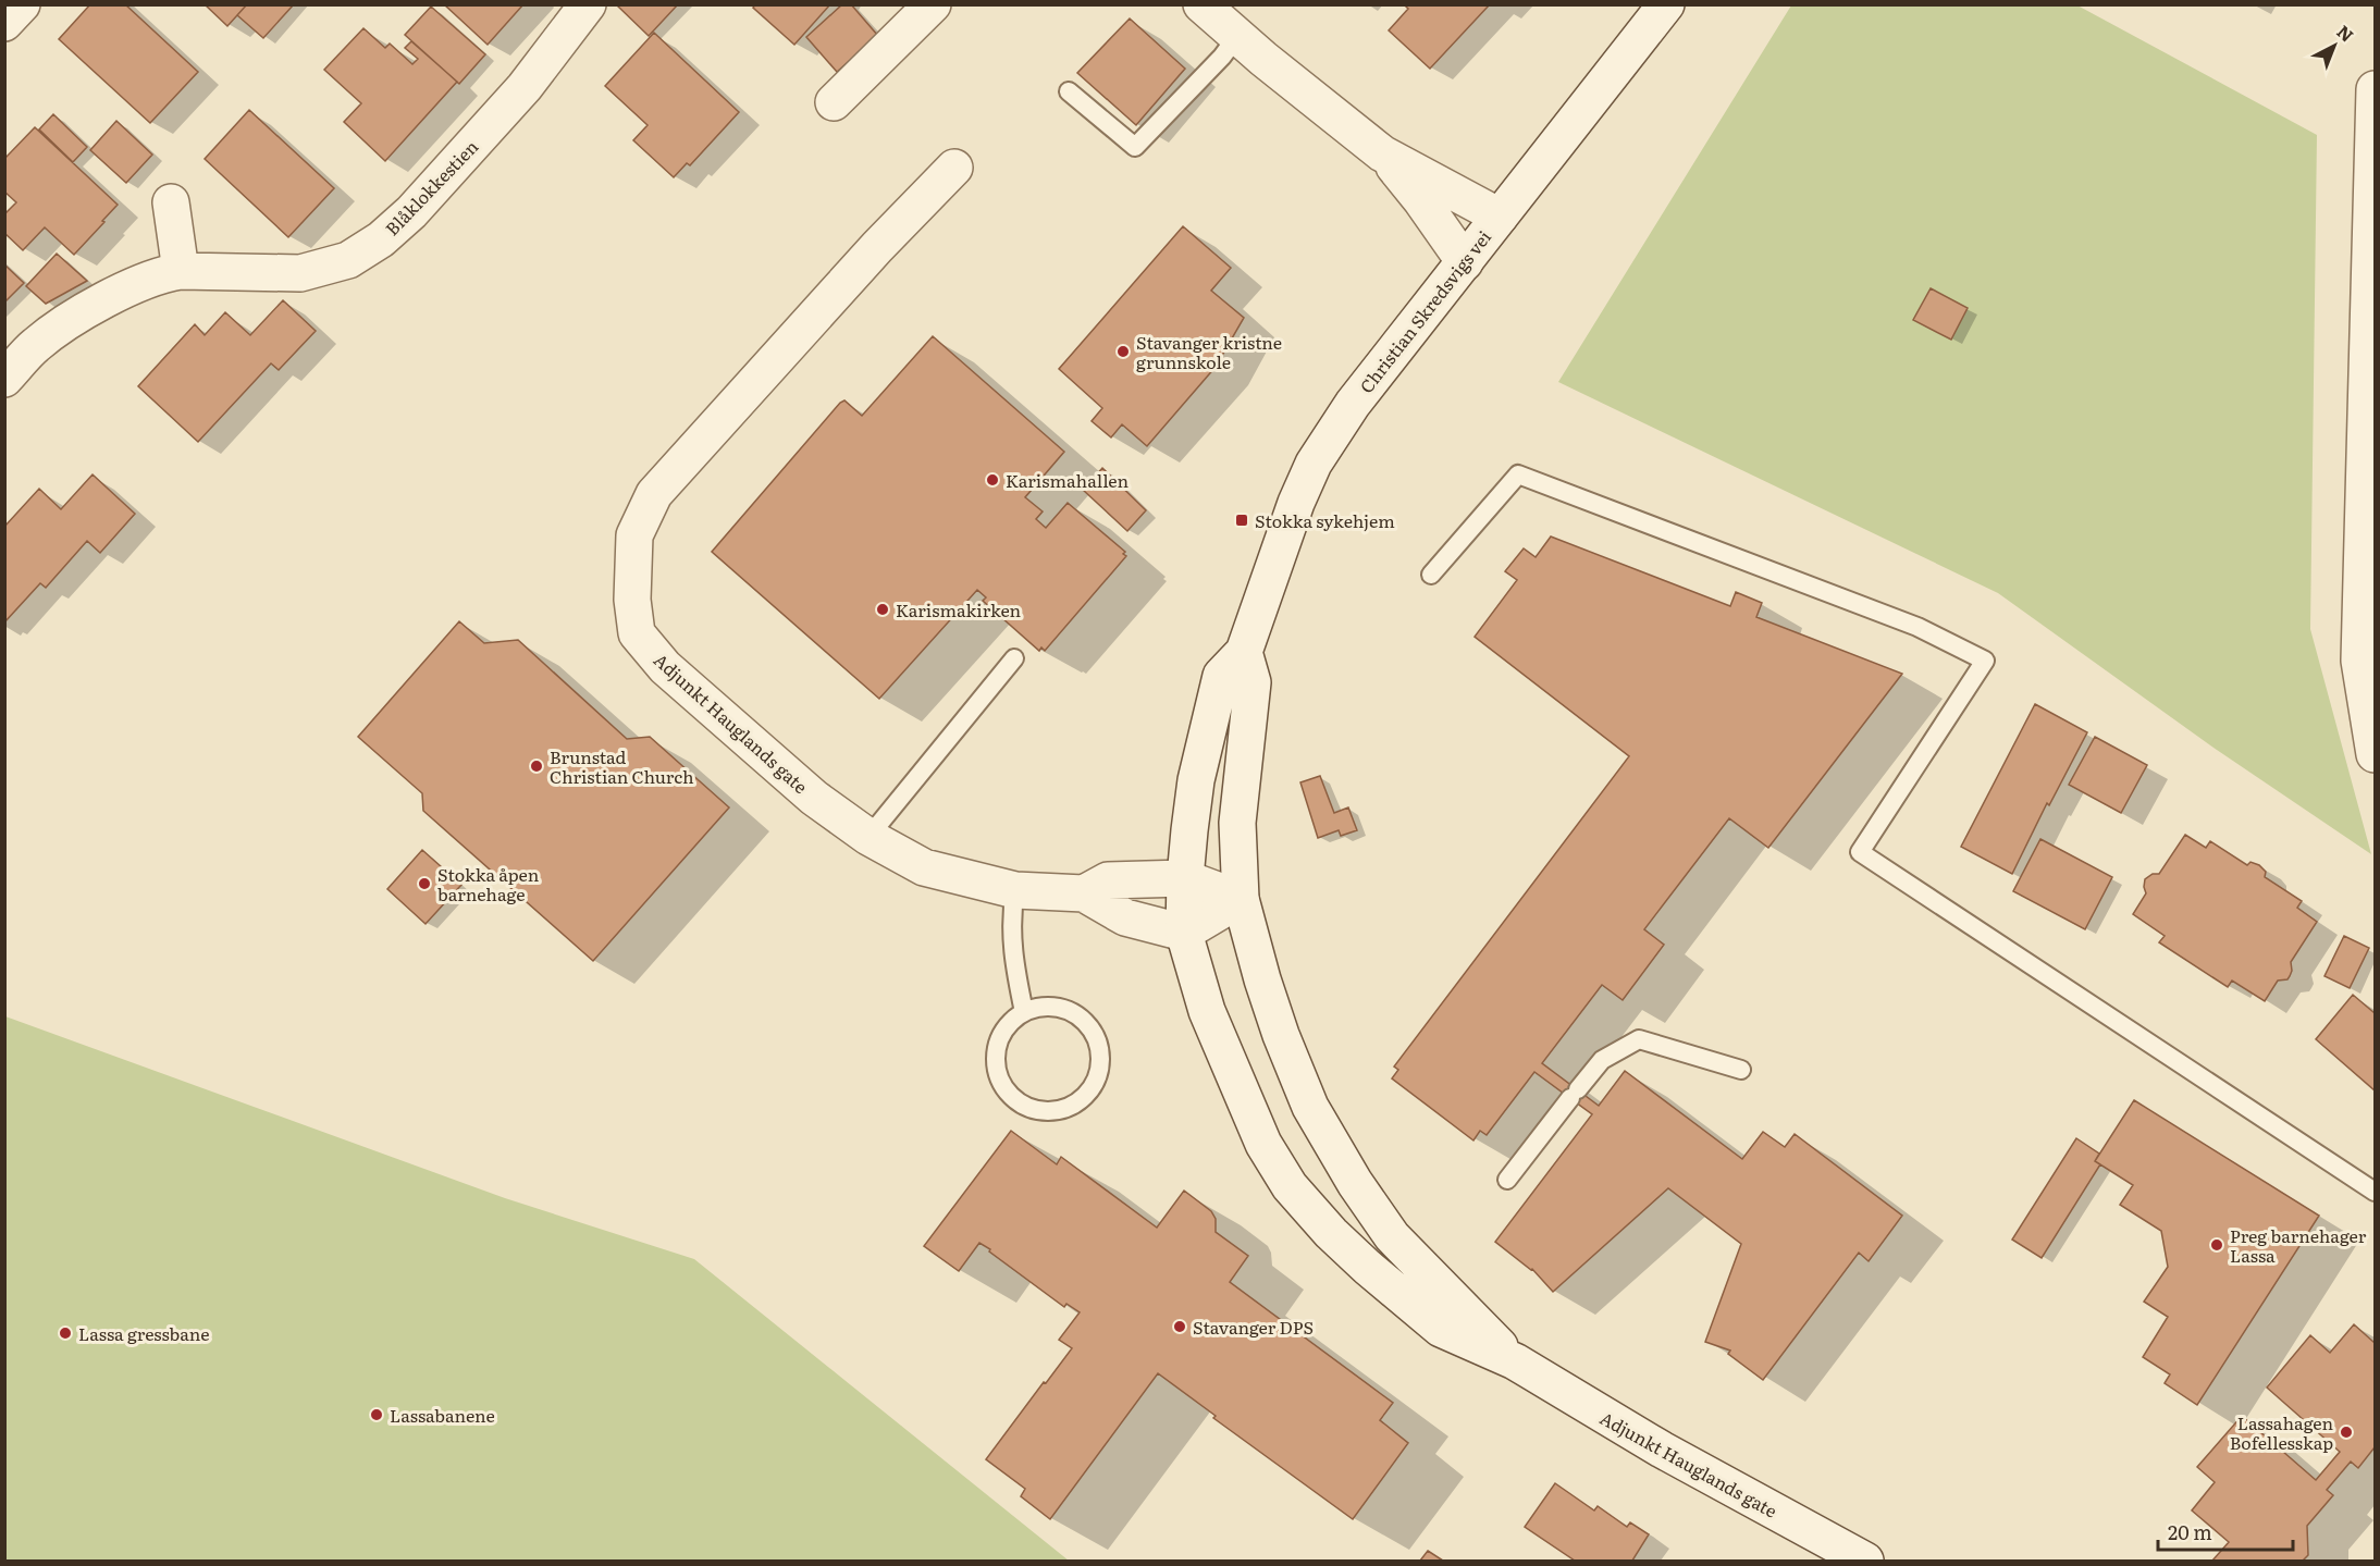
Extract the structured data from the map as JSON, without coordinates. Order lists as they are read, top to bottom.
{
  "streets": {
    "street": ["Blåklokkestien", "Christian Skredsvigs vei", "Adjunkt Hauglands gate"]
  },
  "crossings": [
    ["Christian Skredsvigs vei", "Adjunkt Hauglands gate"]
  ],
  "places": {
    "other": [
      "Stavanger kristne grunnskole",
      "Karismahallen",
      "Karismakirken",
      "Brunstad Christian Church",
      "Stokka åpen barnehage",
      "Preg barnehager Lassa",
      "Stavanger DPS",
      "Lassa gressbane",
      "Lassabanene",
      "Lassahagen Bofellesskap"
    ],
    "transit": ["Stokka sykehjem"]
  },
  "scale_bar": "20 m",
  "north": "top right"
}
